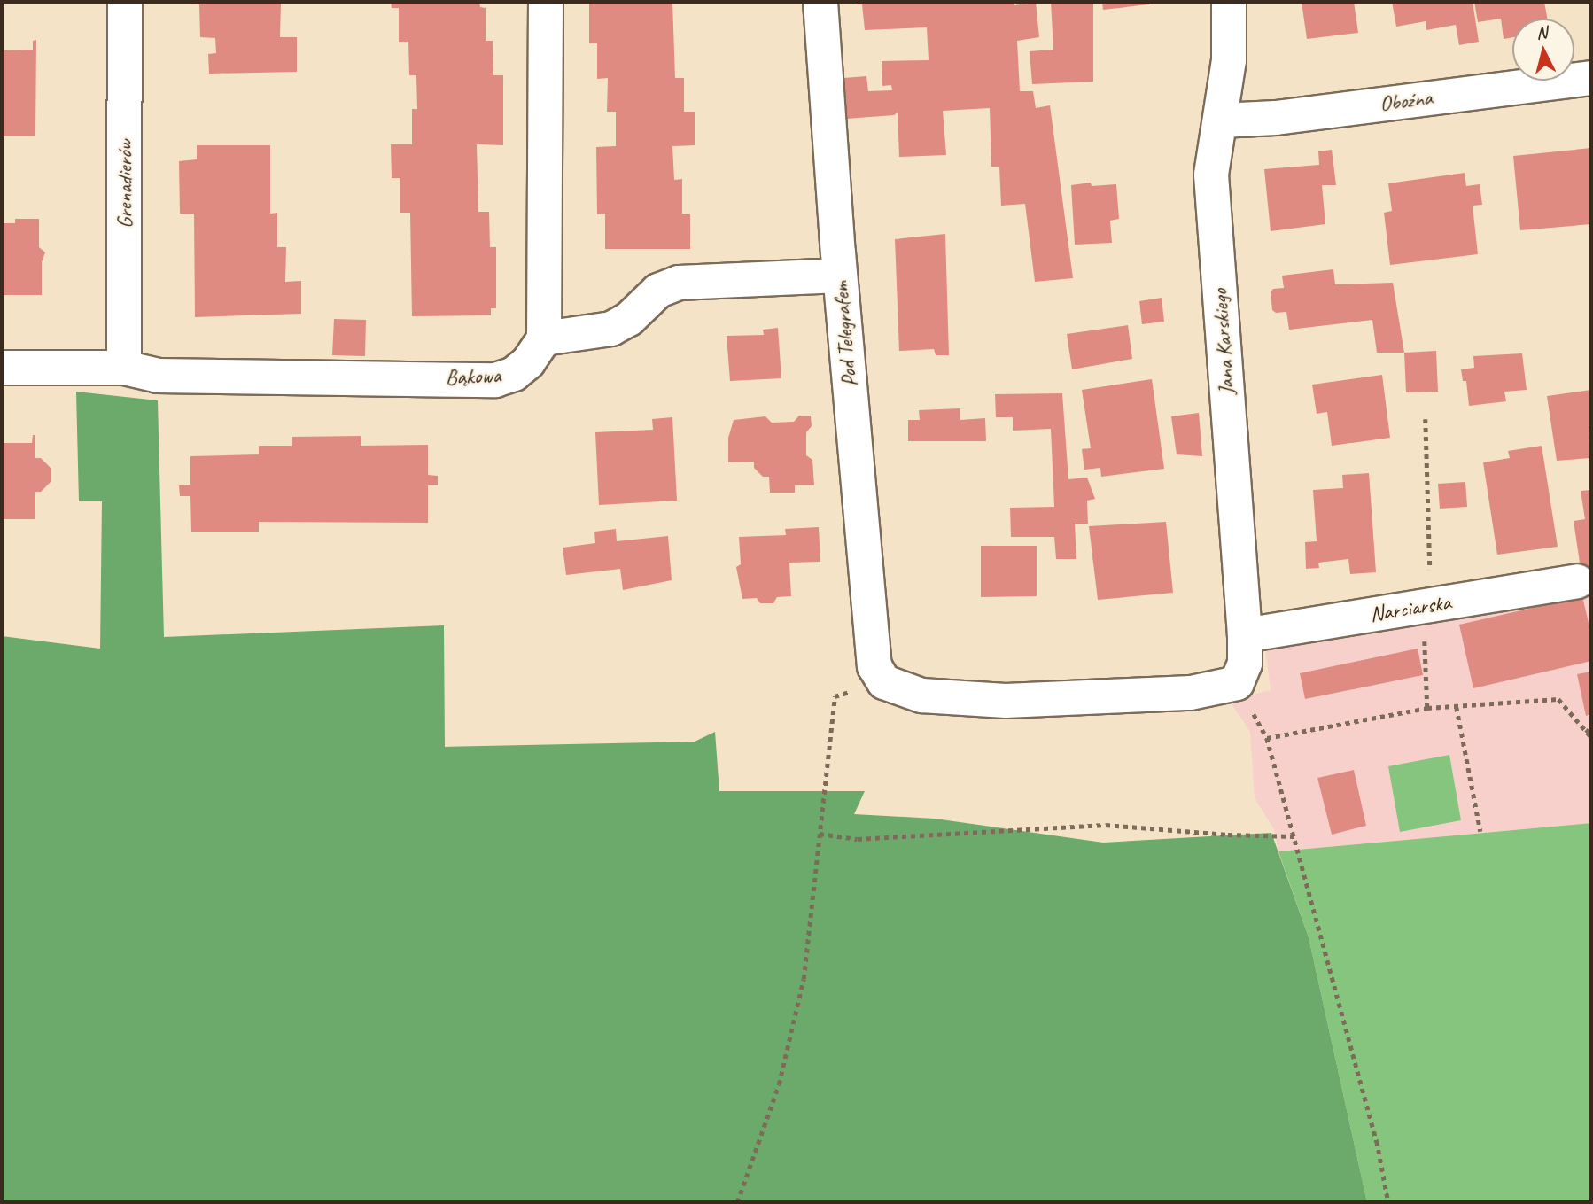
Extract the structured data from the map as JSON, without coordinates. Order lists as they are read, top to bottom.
{
  "streets": {
    "street": [
      "Oboźna",
      "Grenadierów",
      "Pod Telegrafem",
      "Jana Karskiego",
      "Bąkowa",
      "Narciarska"
    ]
  },
  "crossings": [
    ["Oboźna", "Jana Karskiego"],
    ["Grenadierów", "Bąkowa"],
    ["Jana Karskiego", "Narciarska"]
  ],
  "north": "top"
}
